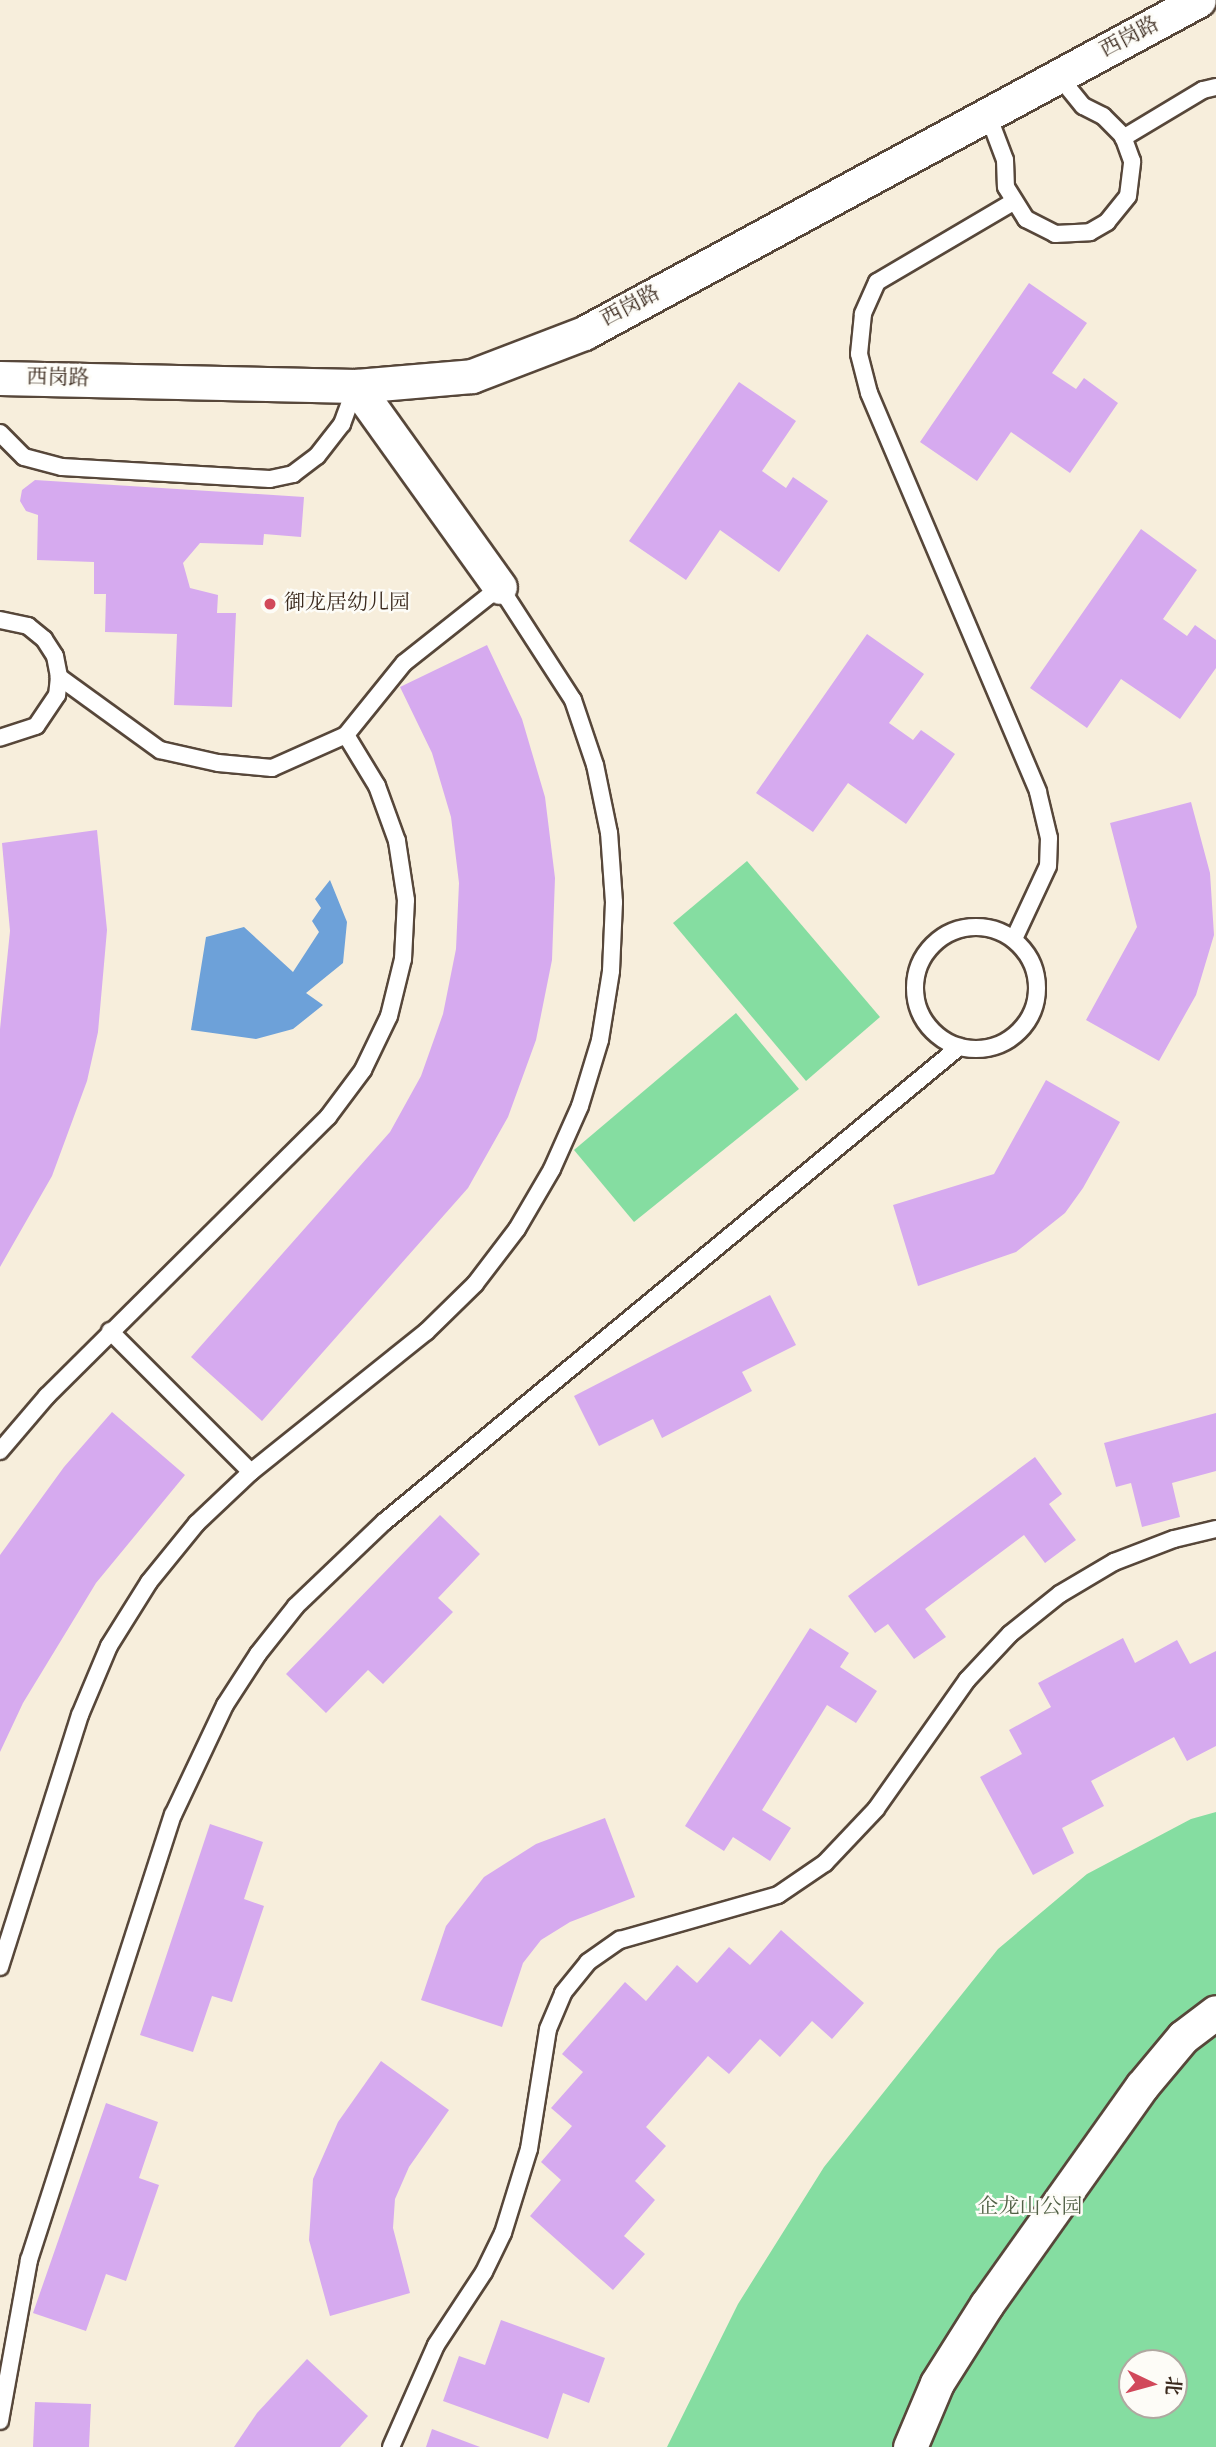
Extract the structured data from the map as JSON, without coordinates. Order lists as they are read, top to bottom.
{
  "streets": {
    "street": ["西岗路"]
  },
  "parks": ["企龙山公园"],
  "places": ["御龙居幼儿园"],
  "north": "right"
}
